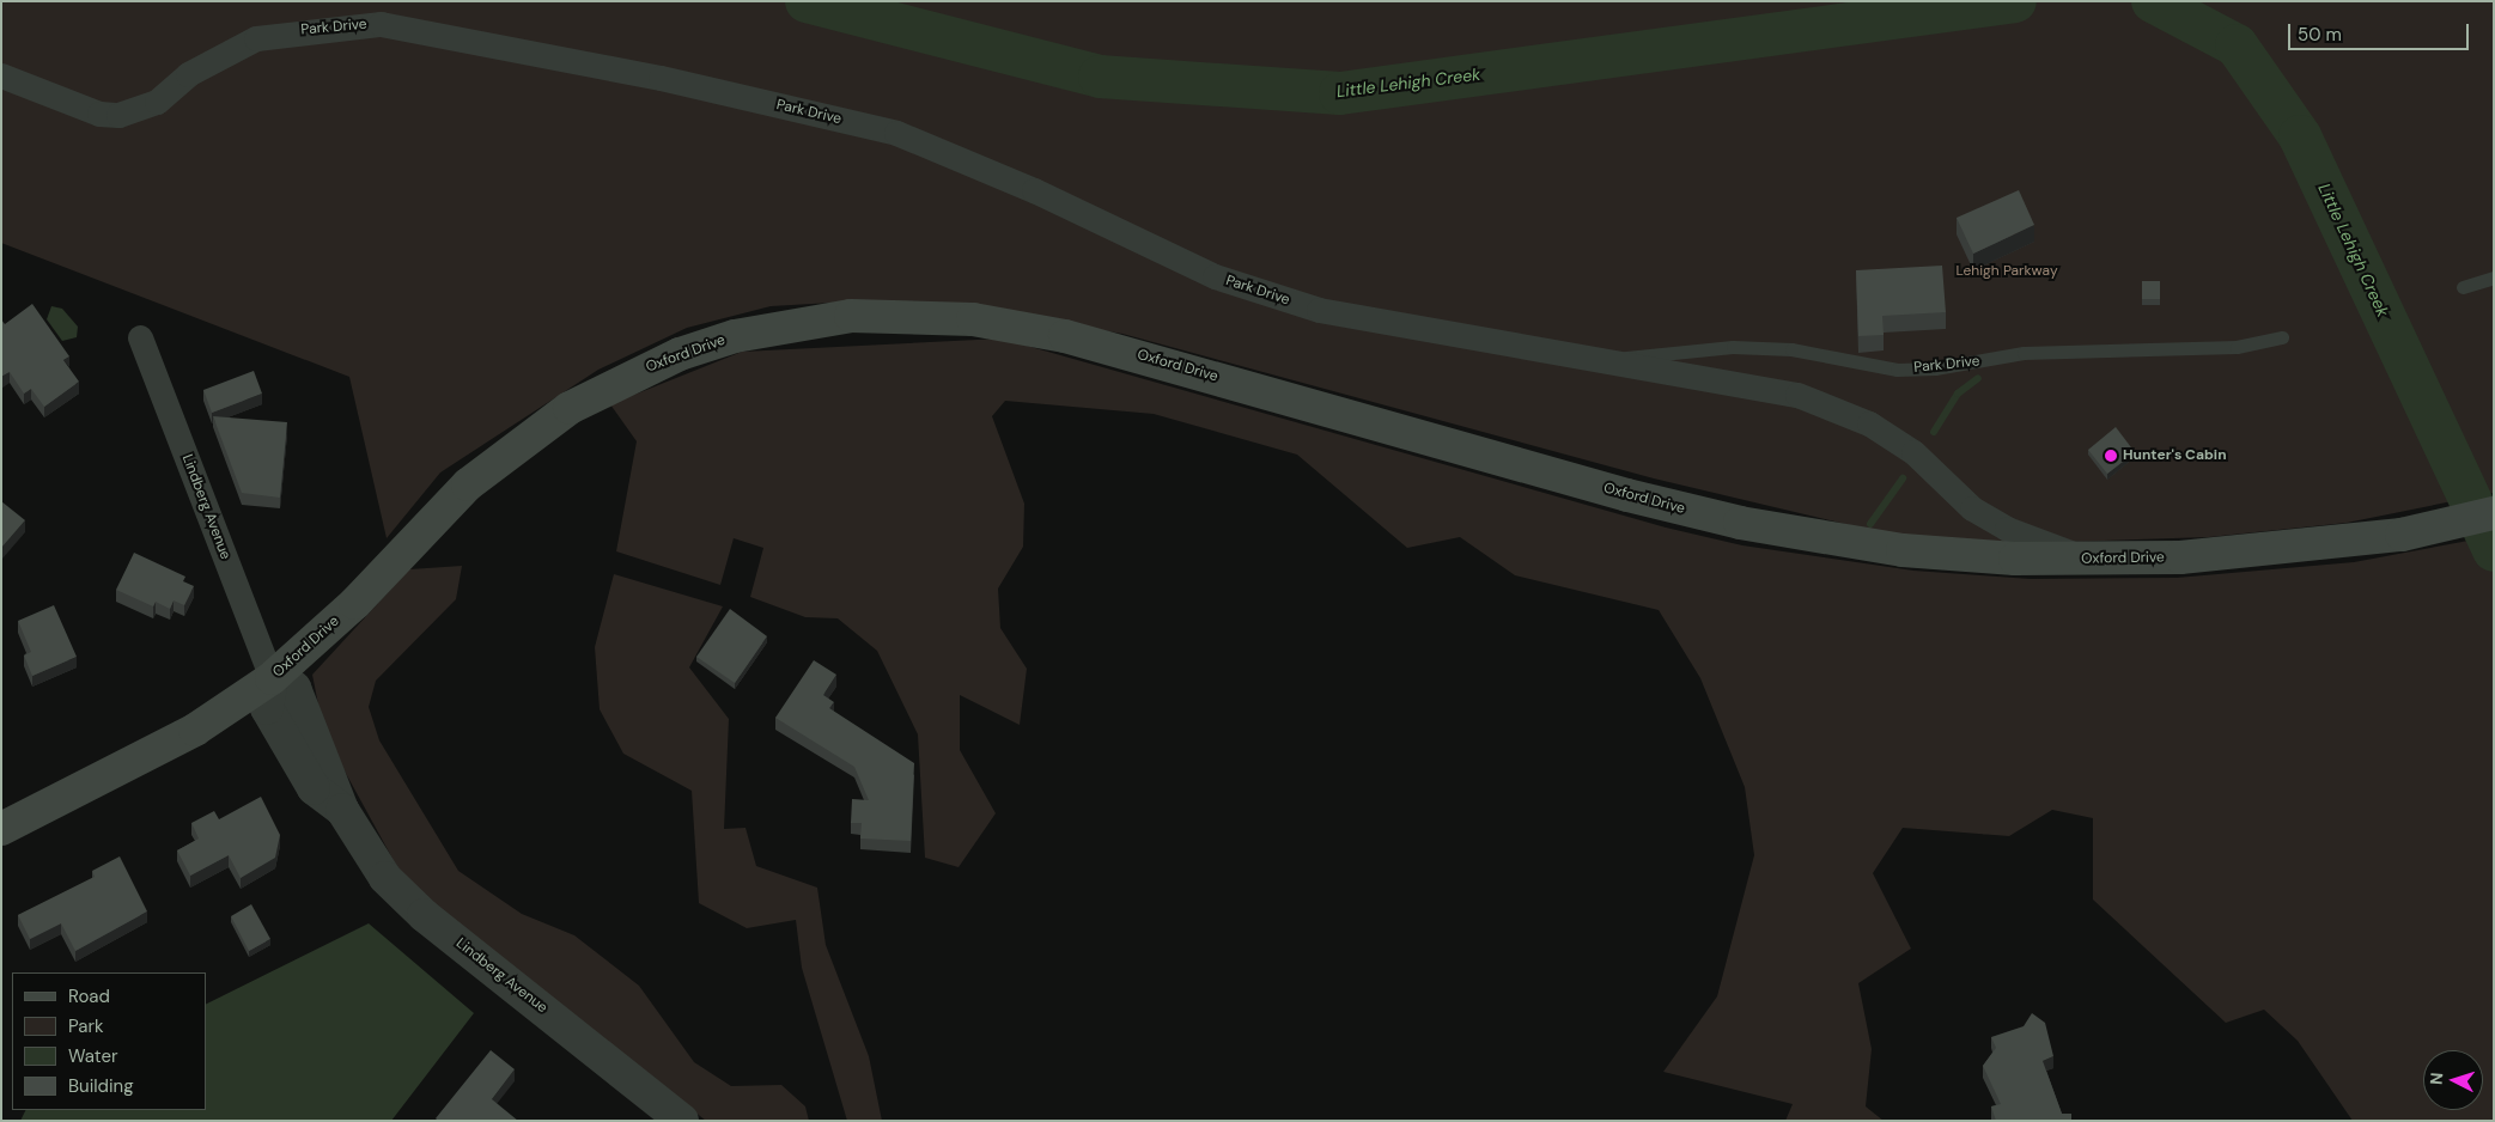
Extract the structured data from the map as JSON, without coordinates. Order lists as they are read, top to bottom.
{
  "streets": {
    "main road": ["Oxford Drive"],
    "street": ["Park Drive", "Lindberg Avenue"]
  },
  "crossings": [
    ["Park Drive", "Oxford Drive"],
    ["Oxford Drive", "Lindberg Avenue"]
  ],
  "water": ["Little Lehigh Creek"],
  "parks": ["Lehigh Parkway"],
  "places": ["Hunter's Cabin"],
  "legend": [
    "Road",
    "Park",
    "Water",
    "Building"
  ],
  "scale_bar": "50 m",
  "north": "left"
}
